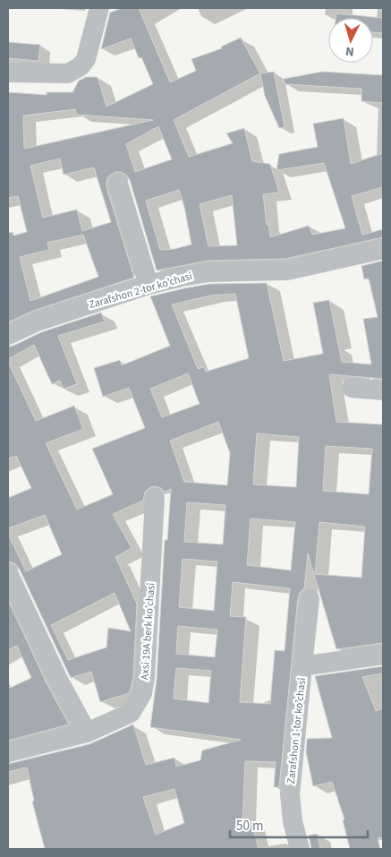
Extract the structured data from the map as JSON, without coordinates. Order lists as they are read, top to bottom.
{
  "streets": {
    "street": ["Zarafshon 2-tor koʼchasi", "Аxsi 19А berk koʼchasi", "Zarafshon 1-tor koʼchasi"]
  },
  "scale_bar": "50 m",
  "north": "bottom"
}
